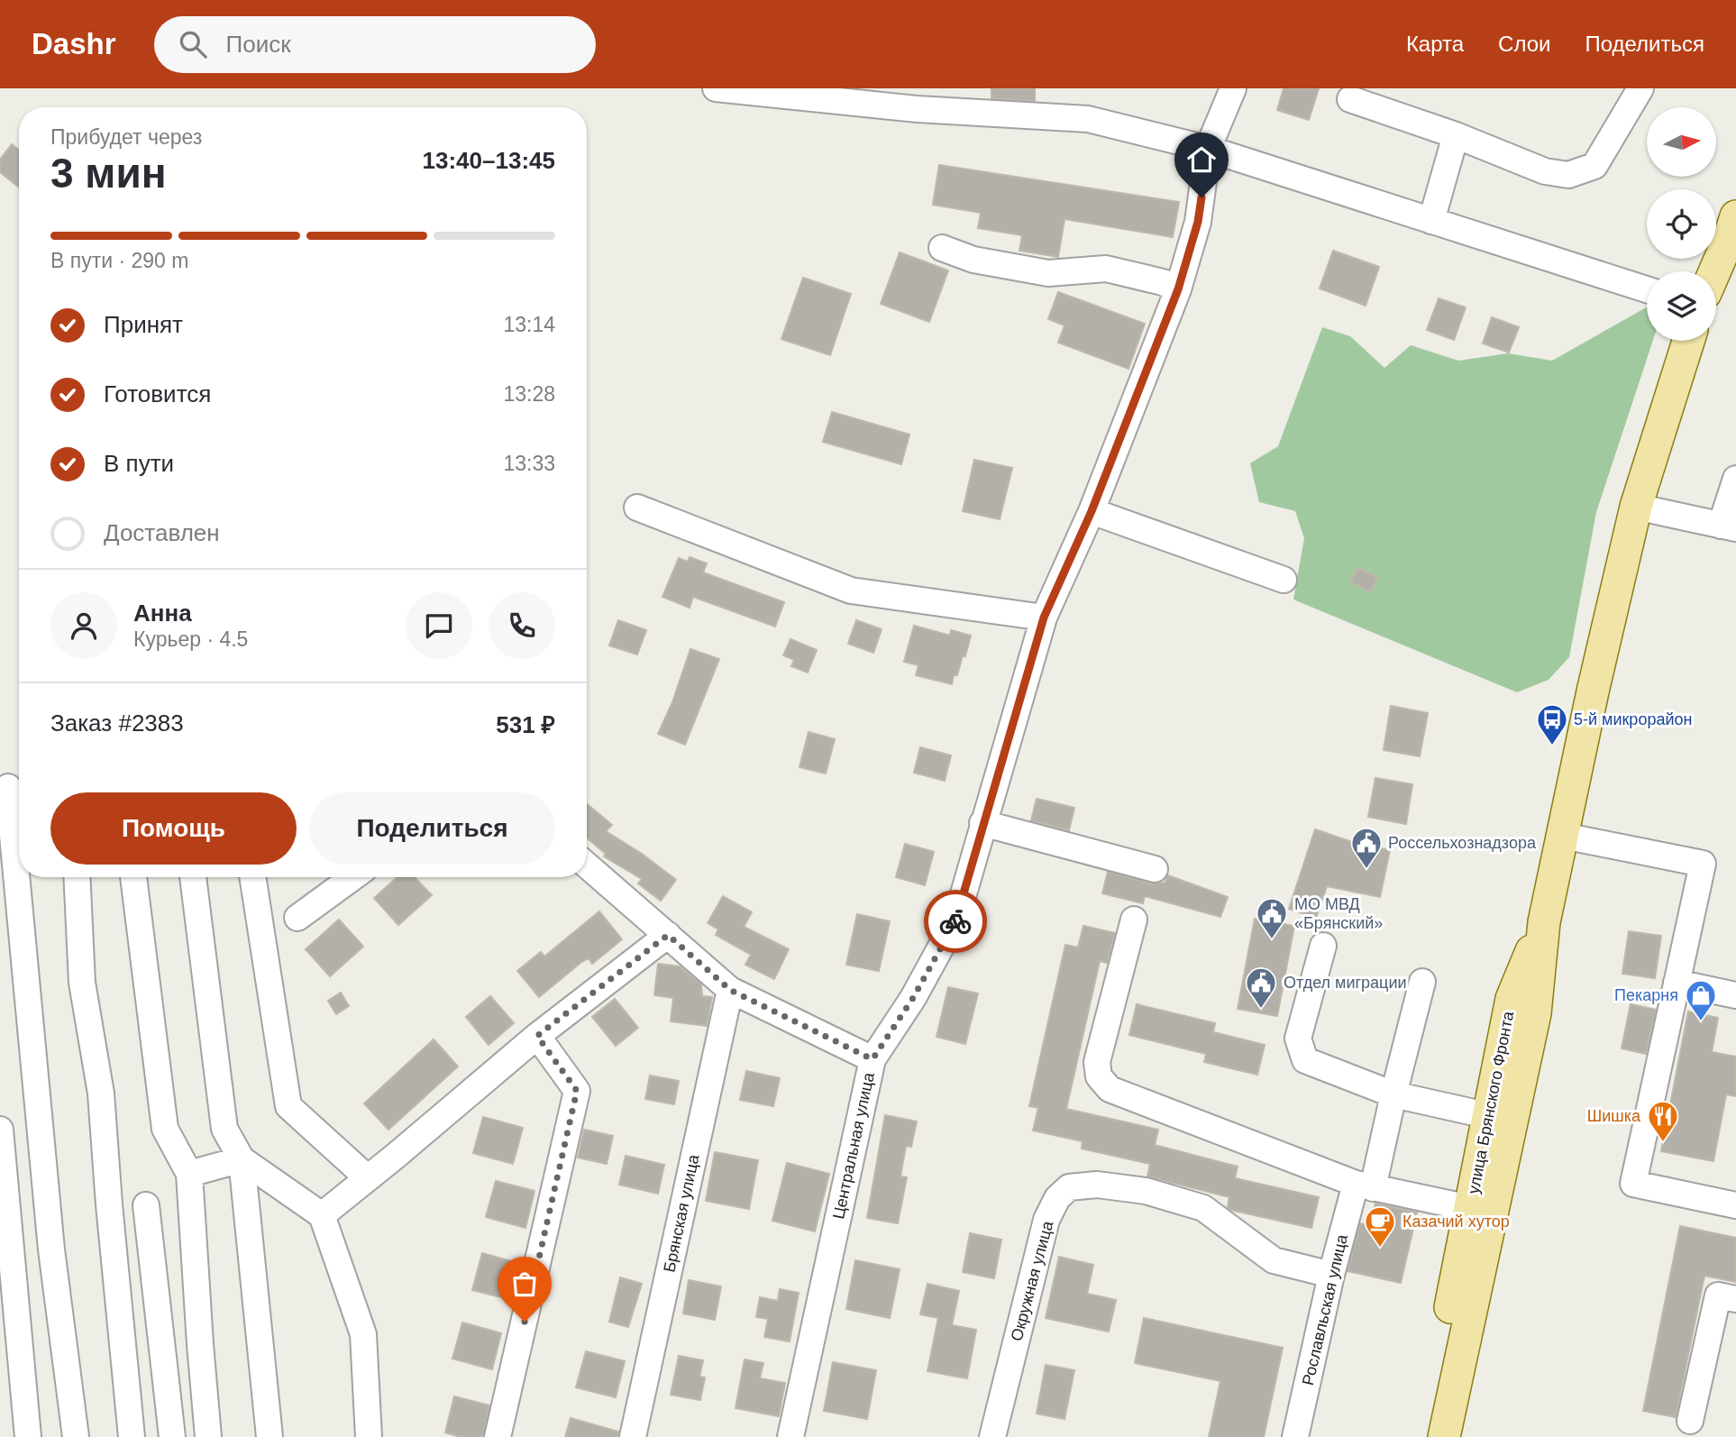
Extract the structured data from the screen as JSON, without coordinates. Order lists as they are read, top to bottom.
{
  "streets": {
    "main road": ["улица Брянского Фронта"],
    "street": [
      "Центральная улица",
      "Брянская улица",
      "Окружная улица",
      "Рославльская улица"
    ]
  },
  "crossings": [
    ["Окружная улица", "Рославльская улица"]
  ],
  "places": {
    "bus stop": ["5-й микрорайон"],
    "public building": ["Россельхознадзора", "МО МВД «Брянский»", "Отдел миграции"],
    "shop": ["Пекарня"],
    "restaurant": ["Шишка"],
    "cafe": ["Казачий хутор"]
  },
  "north": "right",
  "page": {
    "header": "Dashr",
    "search": "Поиск",
    "nav": ["Карта", "Слои", "Поделиться"],
    "heading": ["3 мин", "Прибудет через", "13:40–13:45"],
    "panel": [
      "Анна",
      "Курьер · 4.5",
      "Заказ #2383",
      "531 ₽"
    ],
    "bar": "В пути · 290 m",
    "list": [
      ["Принят", "13:14"],
      ["Готовится", "13:28"],
      ["В пути", "13:33"],
      "Доставлен"
    ],
    "buttons": ["Помощь", "Поделиться"]
  }
}
